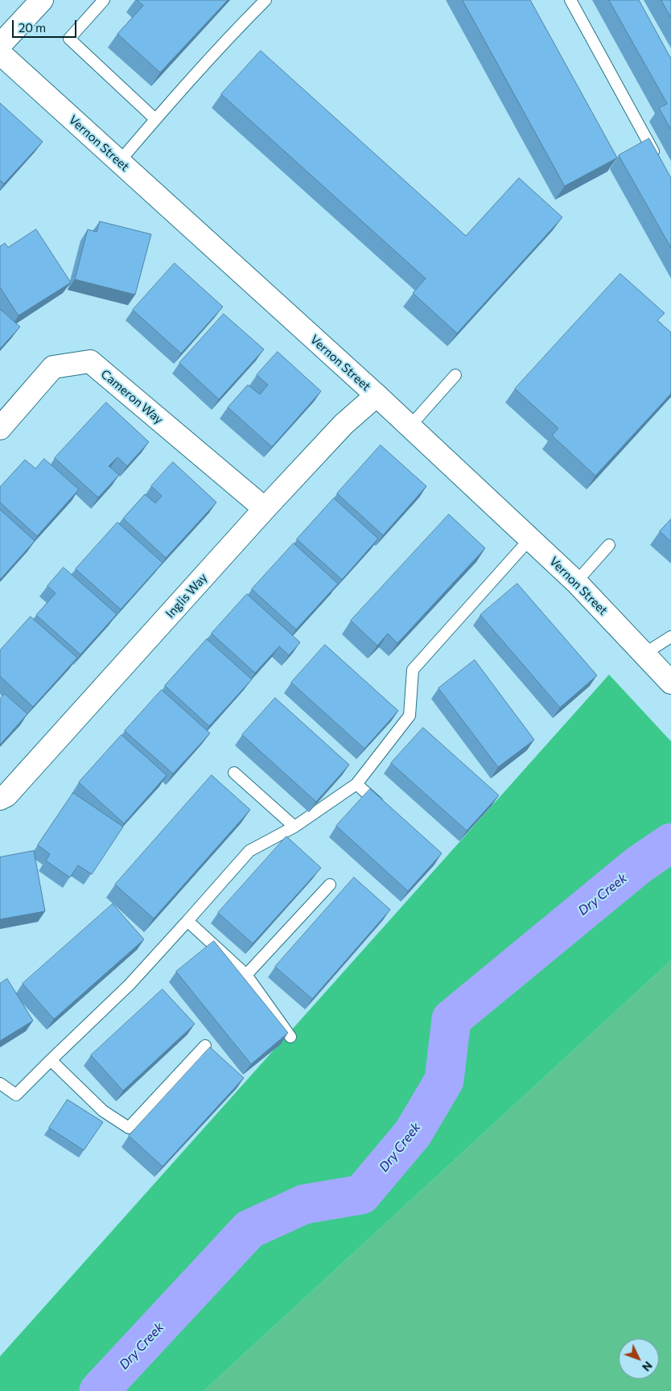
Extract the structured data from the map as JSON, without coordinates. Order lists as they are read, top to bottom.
{
  "streets": {
    "street": ["Vernon Street", "Cameron Way", "Inglis Way"]
  },
  "crossings": [
    ["Vernon Street", "Inglis Way"],
    ["Cameron Way", "Inglis Way"]
  ],
  "water": ["Dry Creek"],
  "scale_bar": "20 m",
  "north": "bottom right"
}
